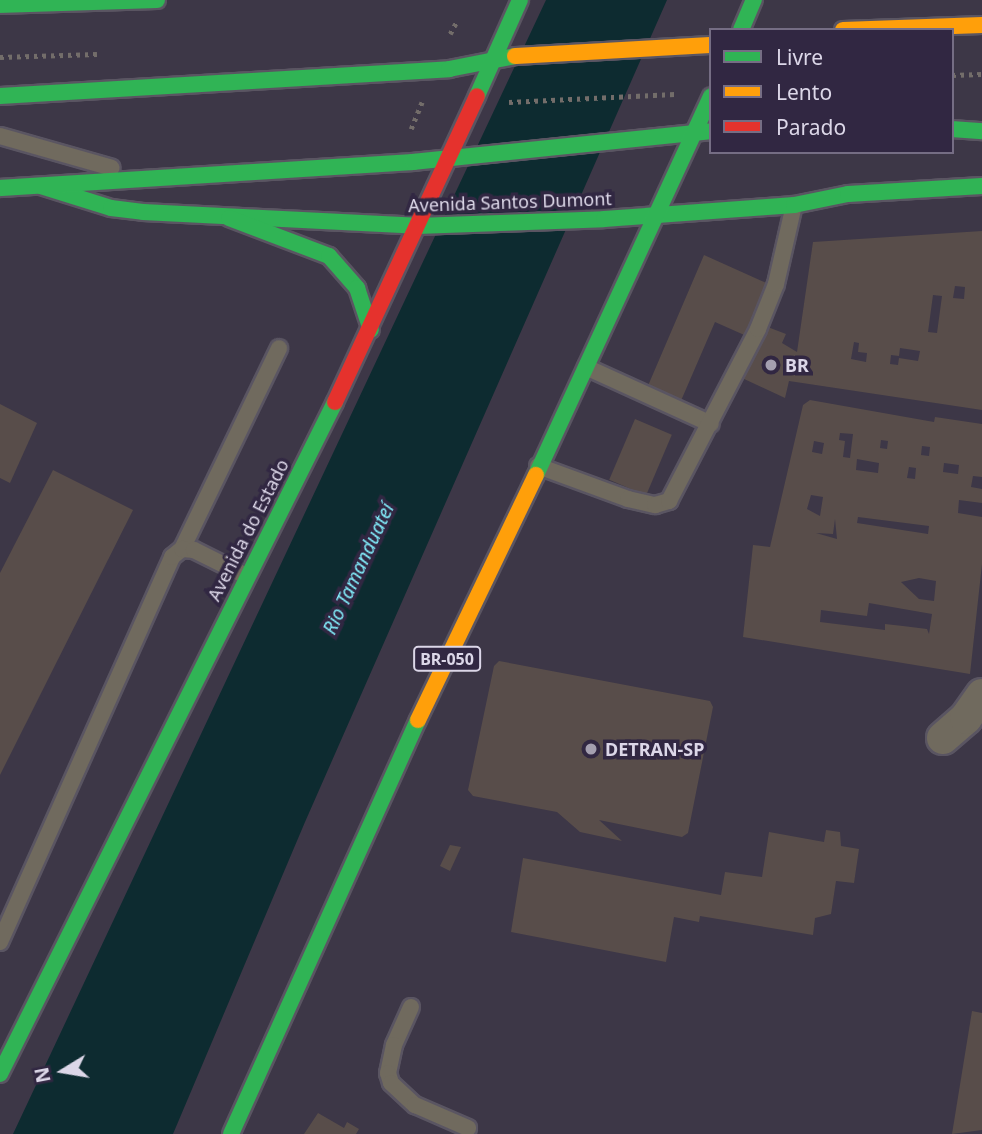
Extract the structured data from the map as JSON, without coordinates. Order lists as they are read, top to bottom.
{
  "streets": {
    "main road": ["Avenida Santos Dumont", "Avenida do Estado", "BR-050"]
  },
  "crossings": [
    ["Avenida Santos Dumont", "Avenida do Estado"],
    ["Avenida Santos Dumont", "BR-050"]
  ],
  "water": ["Rio Tamanduateí"],
  "places": ["BR", "DETRAN-SP"],
  "legend": ["Livre", "Lento", "Parado"],
  "north": "left"
}
